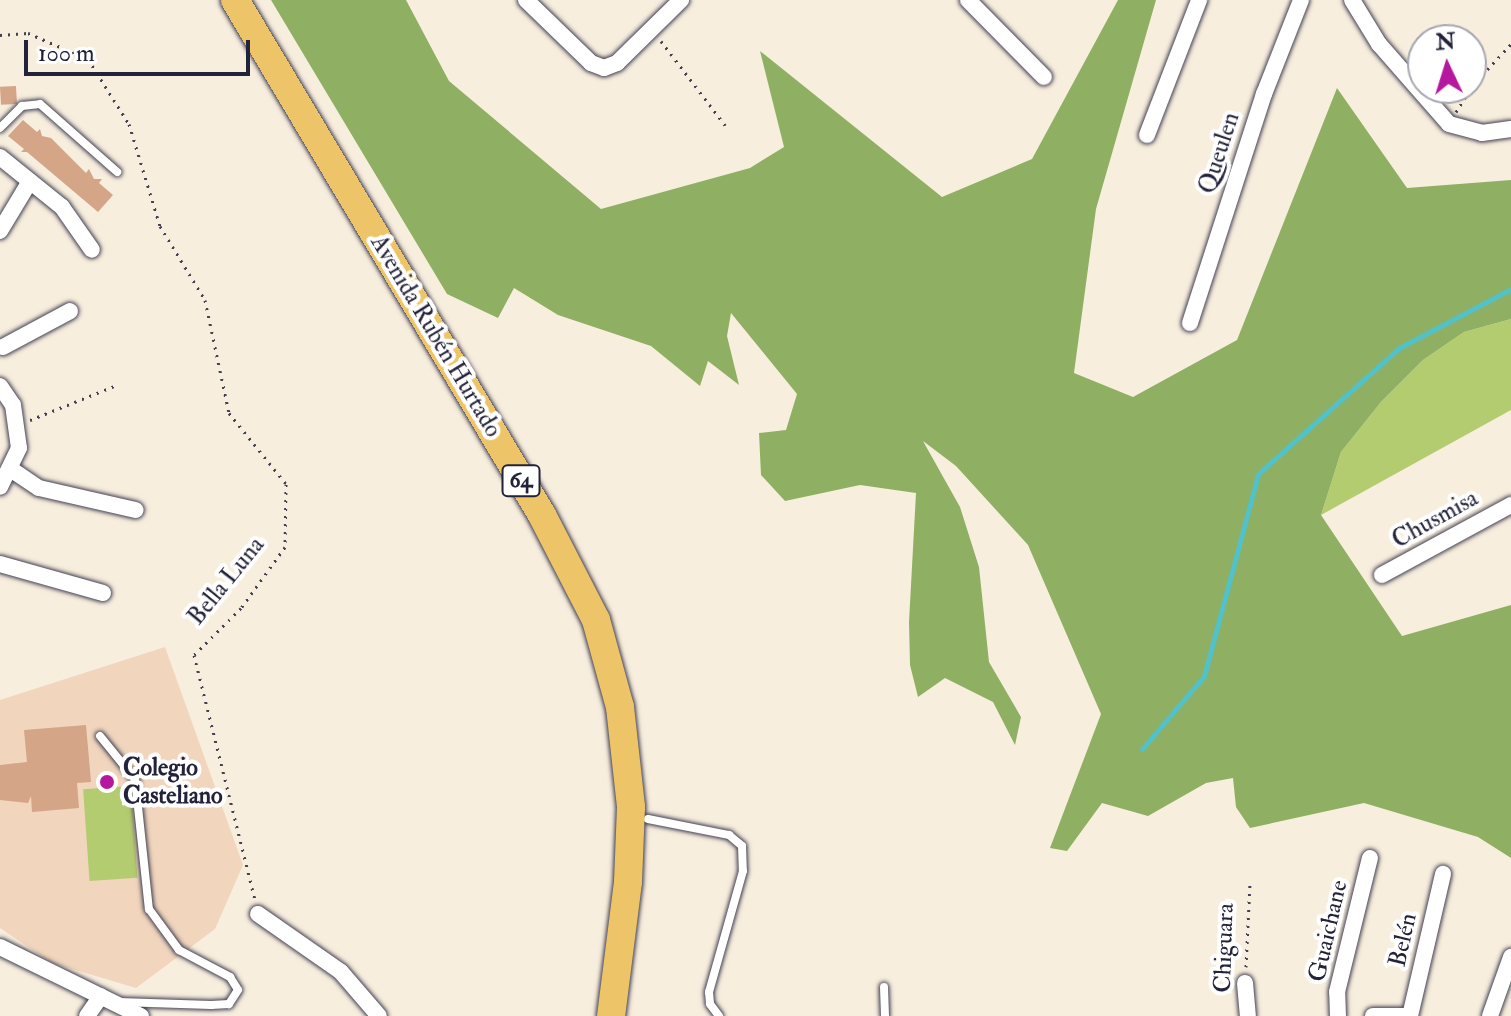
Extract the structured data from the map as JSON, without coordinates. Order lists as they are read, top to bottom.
{
  "streets": {
    "highway": ["Avenida Rubén Hurtado", "64"],
    "street": [
      "Queulen",
      "Chusmisa",
      "Guaichane",
      "Belén",
      "Chiguara"
    ],
    "path": ["Bella Luna"]
  },
  "places": ["Colegio Casteliano"],
  "scale_bar": "100 m",
  "north": "top"
}
